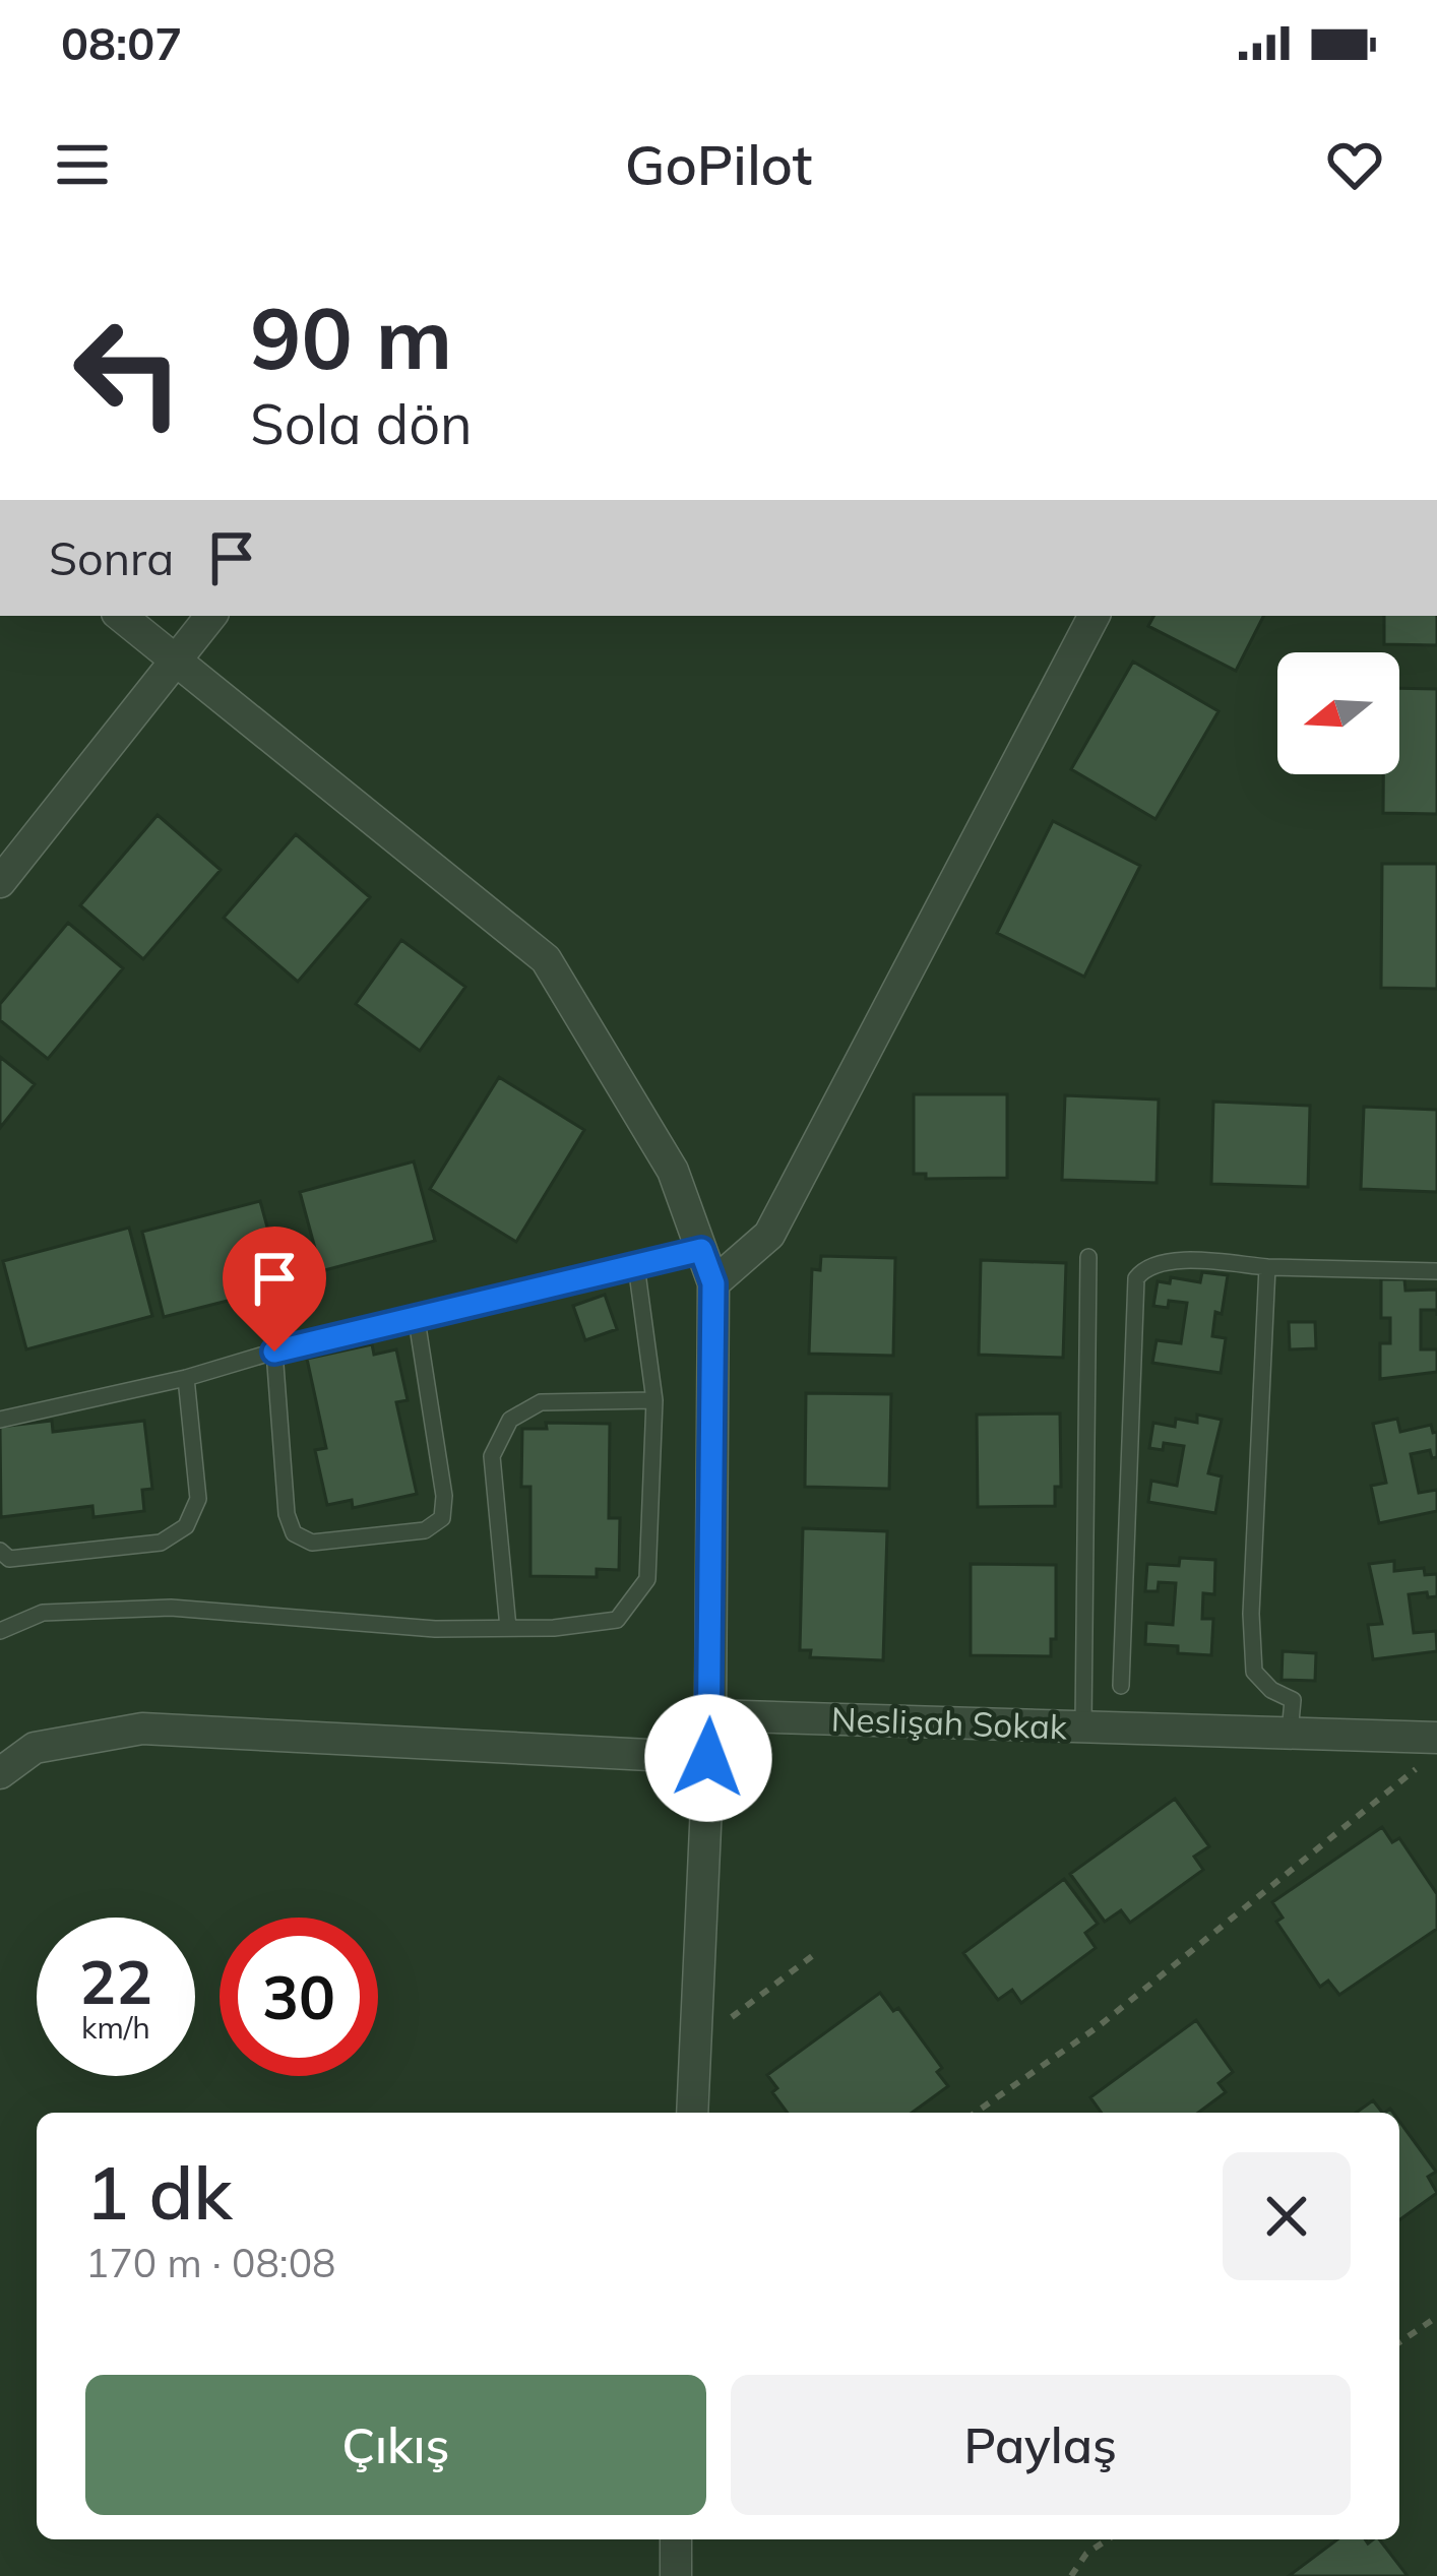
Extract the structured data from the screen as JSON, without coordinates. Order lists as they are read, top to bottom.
{
  "streets": {
    "street": ["Neslişah Sokak"]
  },
  "north": "left",
  "page": {
    "status": "08:07",
    "header": "GoPilot",
    "turn": ["90 m", "Sola dön"],
    "then": "Sonra",
    "speed": "22 km/h",
    "limit": "30",
    "heading": ["1 dk", "170 m · 08:08"],
    "buttons": ["Çıkış", "Paylaş"]
  }
}
